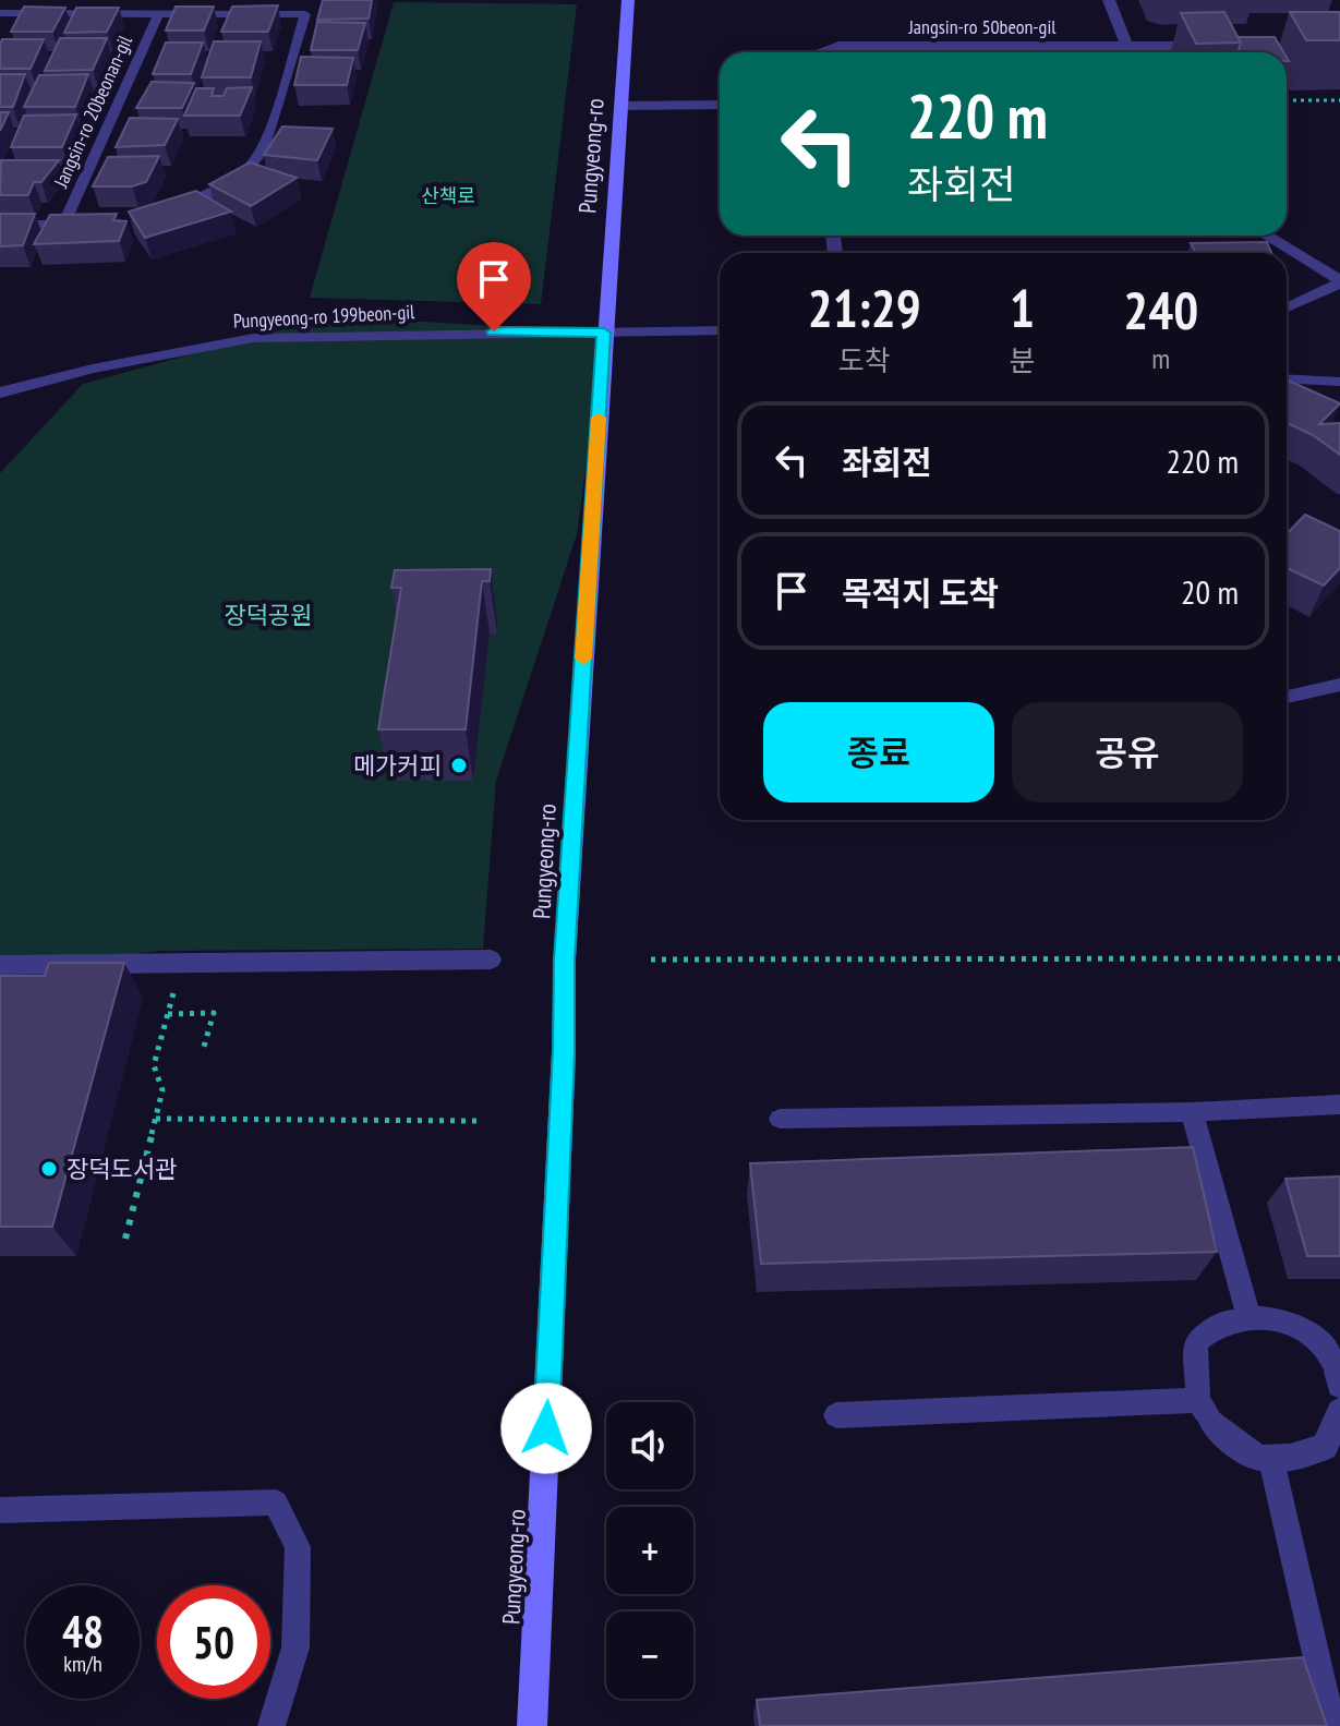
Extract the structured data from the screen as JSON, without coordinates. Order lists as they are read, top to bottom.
{
  "streets": {
    "main road": ["Pungyeong-ro"],
    "street": ["Jangsin-ro 50beon-gil", "Pungyeong-ro 199beon-gil"],
    "lane": ["Jangsin-ro 20beonan-gil"]
  },
  "crossings": [
    ["Pungyeong-ro", "Pungyeong-ro 199beon-gil"]
  ],
  "parks": ["산책로", "장덕공원"],
  "places": ["메가커피", "장덕도서관"],
  "page": {
    "turn": ["220 m", "좌회전"],
    "eta": [
      "21:29",
      "도착",
      "1",
      "분",
      "240",
      "m"
    ],
    "list": [
      {
        "name": "좌회전",
        "value": "220 m"
      },
      {
        "name": "목적지 도착",
        "value": "20 m"
      }
    ],
    "buttons": ["종료", "공유"],
    "map_buttons": ["+", "−"],
    "speed": "48 km/h",
    "limit": "50"
  }
}
